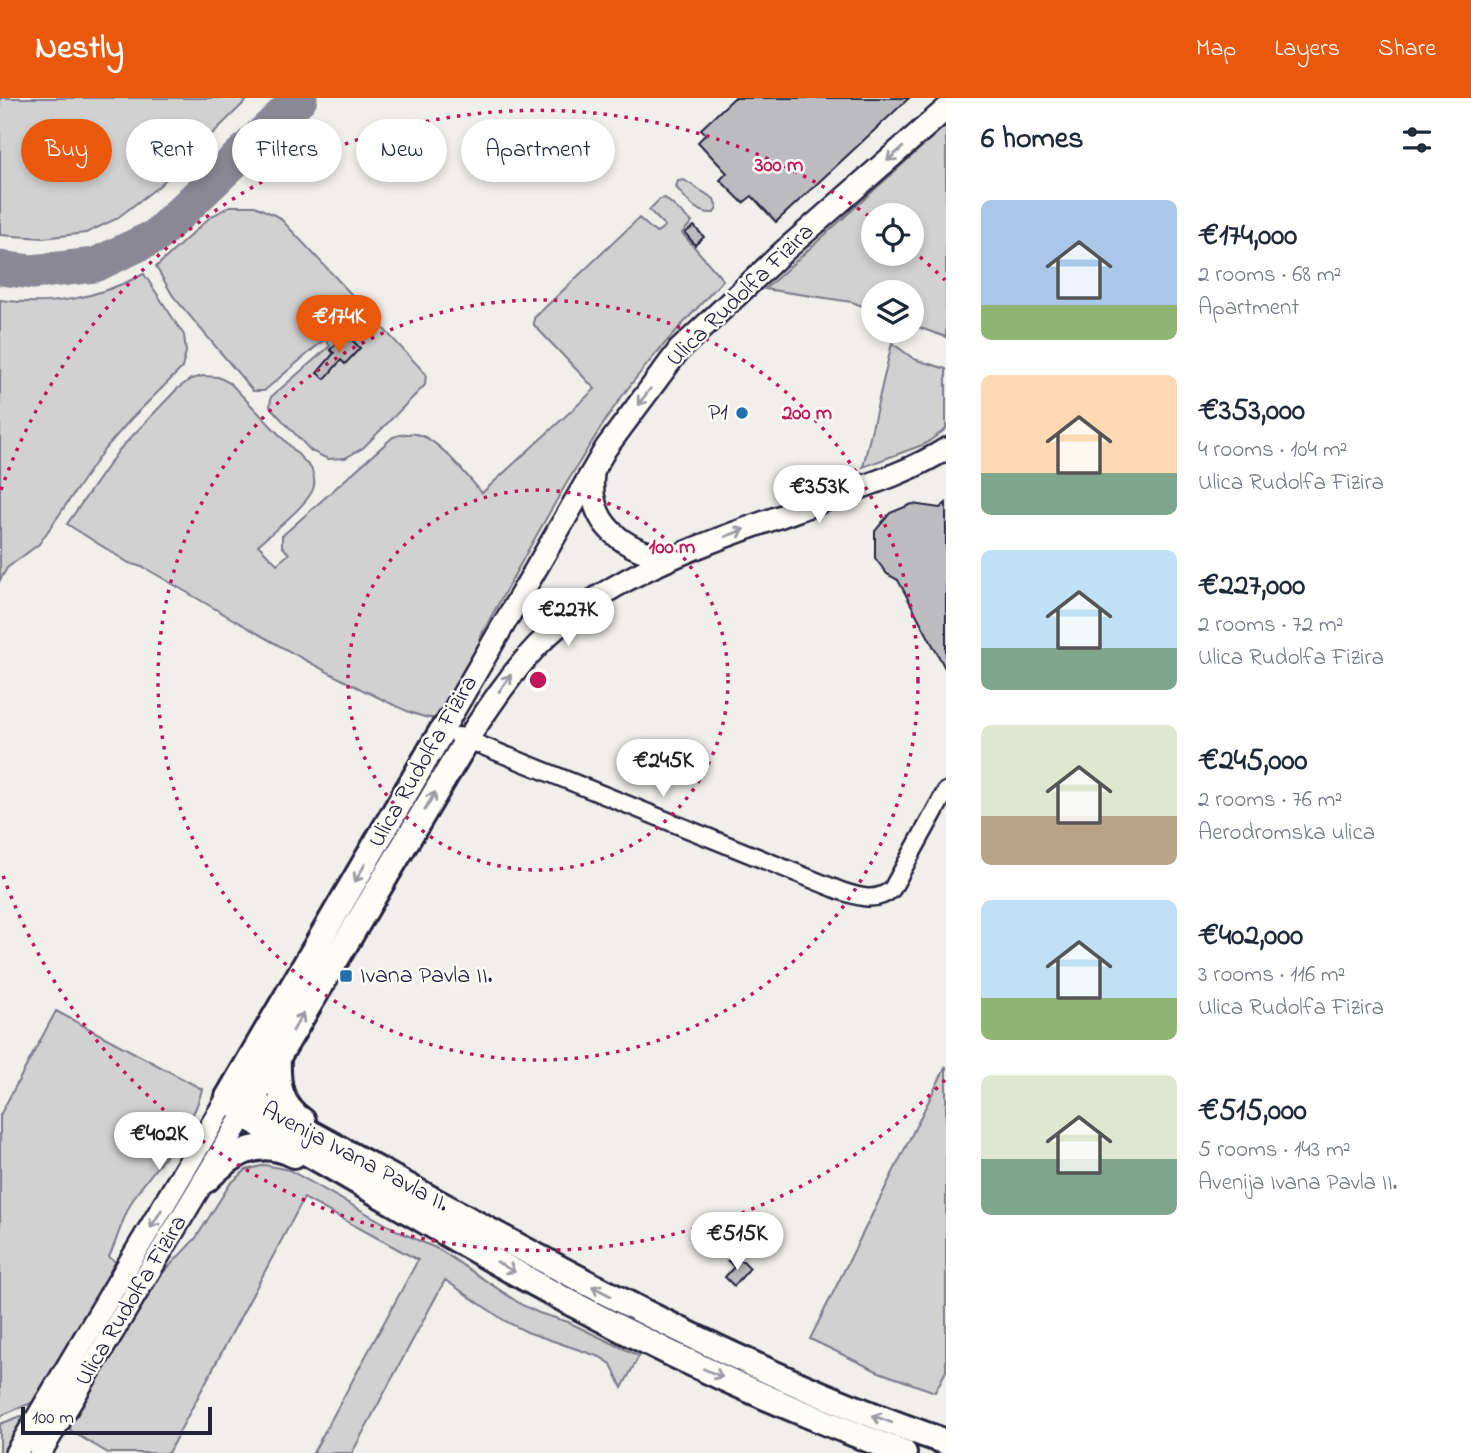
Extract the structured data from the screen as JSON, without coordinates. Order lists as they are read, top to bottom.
{
  "streets": {
    "main road": ["Ulica Rudolfa Fizira", "Avenija Ivana Pavla II."]
  },
  "crossings": [
    ["Ulica Rudolfa Fizira", "Avenija Ivana Pavla II."]
  ],
  "places": {
    "other": ["P1"],
    "transit": ["Ivana Pavla II."]
  },
  "scale_bar": "100 m",
  "page": {
    "header": "Nestly",
    "nav": ["Map", "Layers", "Share"],
    "heading": "6 homes",
    "chip": [
      "Buy",
      "Rent",
      "Filters",
      "New",
      "Apartment"
    ],
    "list": [
      {
        "name": "€174,000",
        "note": "2 rooms · 68 m² · Apartment"
      },
      {
        "name": "€353,000",
        "note": "4 rooms · 104 m² · Ulica Rudolfa Fizira"
      },
      {
        "name": "€227,000",
        "note": "2 rooms · 72 m² · Ulica Rudolfa Fizira"
      },
      {
        "name": "€245,000",
        "note": "2 rooms · 76 m² · Aerodromska ulica"
      },
      {
        "name": "€402,000",
        "note": "3 rooms · 116 m² · Ulica Rudolfa Fizira"
      },
      {
        "name": "€515,000",
        "note": "5 rooms · 143 m² · Avenija Ivana Pavla II."
      }
    ],
    "price": [
      "€174K",
      "€353K",
      "€227K",
      "€245K",
      "€402K",
      "€515K"
    ],
    "scale": "100 m"
  },
  "rings": ["300 m", "200 m", "100 m"]
}
